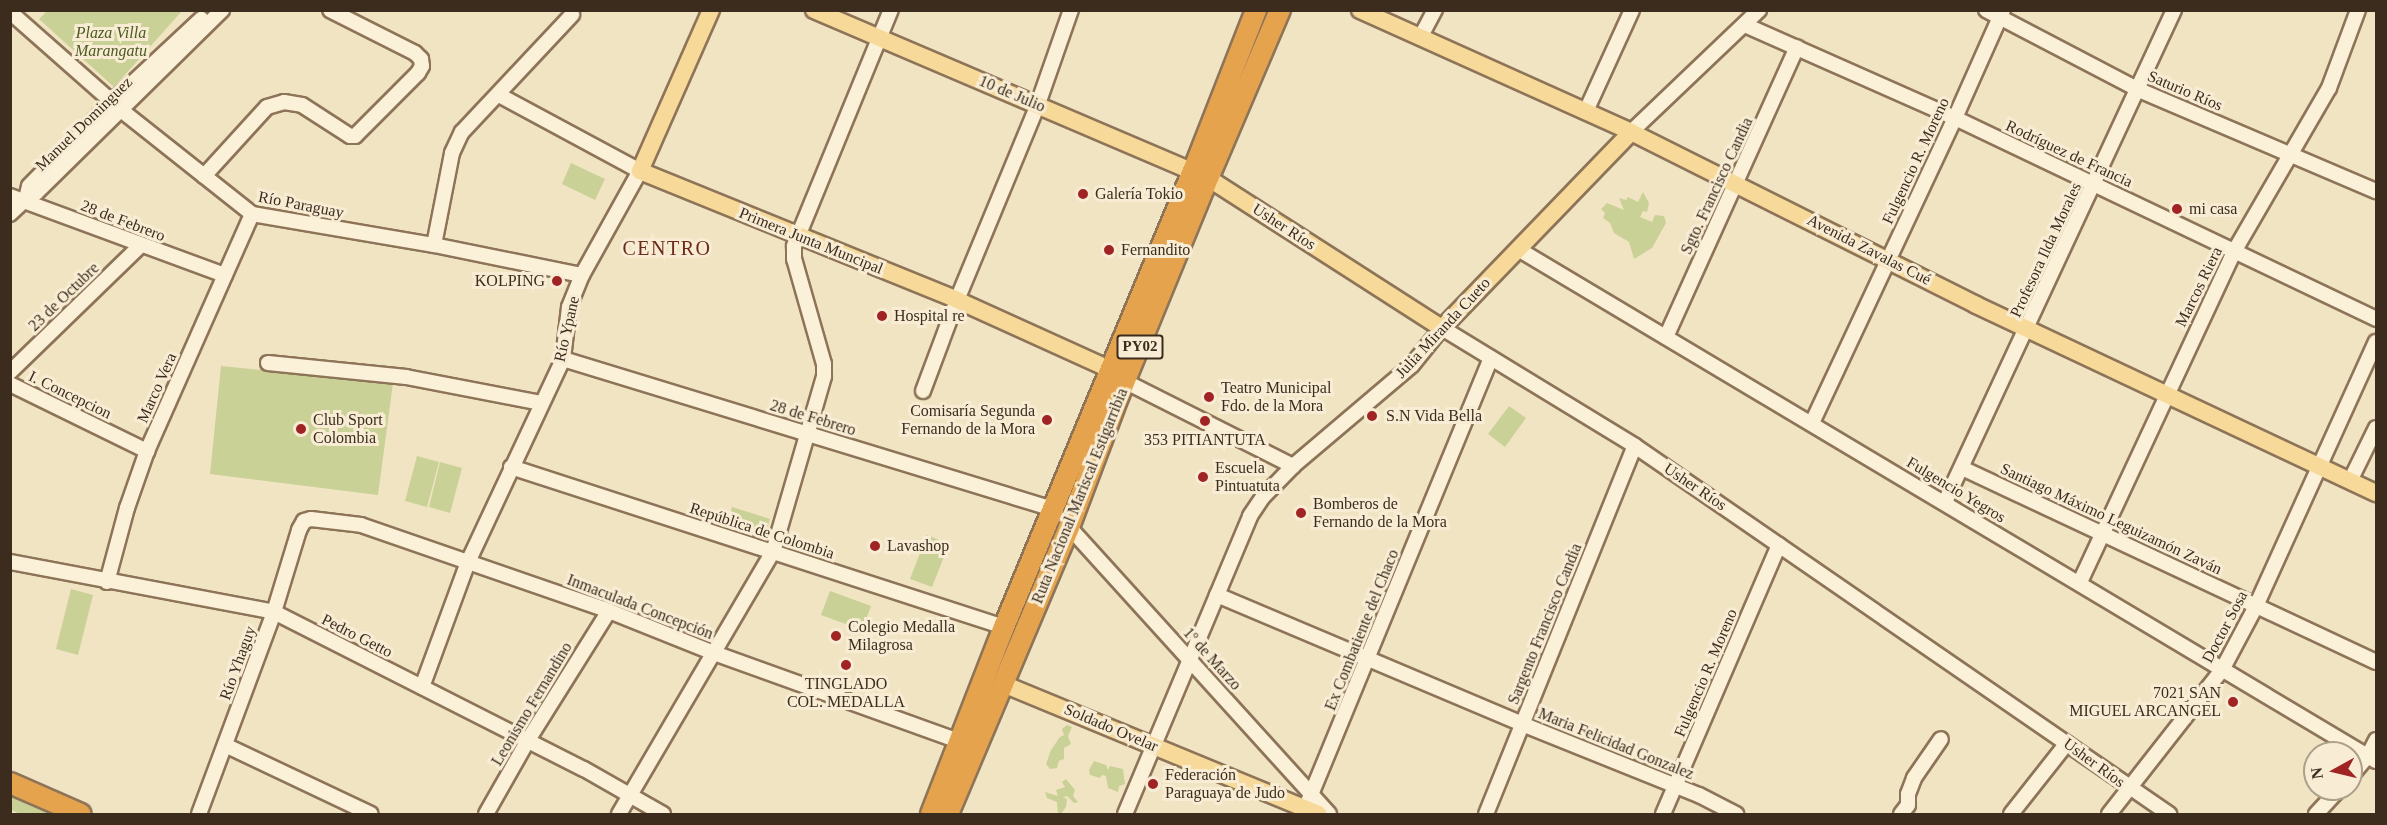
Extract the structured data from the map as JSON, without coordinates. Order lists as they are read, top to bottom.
{
  "streets": {
    "highway": ["PY02", "Ruta Nacional Mariscal Estigarribia"],
    "main road": [
      "10 de Julio",
      "Usher Ríos",
      "Primera Junta Muncipal",
      "Avenida Zavalas Cué",
      "Julia Miranda Cueto",
      "Río Ypane",
      "Soldado Ovelar"
    ],
    "street": [
      "Saturio Ríos",
      "Manuel Dominguez",
      "Rodríguez de Francia",
      "Fulgencio R. Moreno",
      "Sgto. Francisco Candia",
      "Río Paraguay",
      "28 de Febrero",
      "Profesora Ilda Morales",
      "Marcos Riera",
      "23 de Octubre",
      "Marco Vera",
      "I. Concepcion",
      "Fulgencio Yegros",
      "Santiago Máximo Leguizamón Zaván",
      "República de Colombia",
      "Inmaculada Concepción",
      "Sargento Francisco Candia",
      "Doctor Sosa",
      "Ex Combatiente del Chaco",
      "Pedro Getto",
      "1º de Marzo",
      "Río Yhaguy",
      "Leonismo Fernandino",
      "Maria Felicidad Gonzalez"
    ]
  },
  "crossings": [
    ["Saturio Ríos", "Fulgencio R. Moreno"],
    ["Saturio Ríos", "Profesora Ilda Morales"],
    ["Saturio Ríos", "Marcos Riera"],
    ["10 de Julio", "Usher Ríos"],
    ["10 de Julio", "Ruta Nacional Mariscal Estigarribia"],
    ["Manuel Dominguez", "Río Paraguay"],
    ["Manuel Dominguez", "28 de Febrero"],
    ["Rodríguez de Francia", "Fulgencio R. Moreno"],
    ["Rodríguez de Francia", "Sgto. Francisco Candia"],
    ["Rodríguez de Francia", "Profesora Ilda Morales"],
    ["Rodríguez de Francia", "Marcos Riera"],
    ["Rodríguez de Francia", "Julia Miranda Cueto"],
    ["Fulgencio R. Moreno", "Usher Ríos"],
    ["Fulgencio R. Moreno", "Avenida Zavalas Cué"],
    ["Fulgencio R. Moreno", "Fulgencio Yegros"],
    ["Fulgencio R. Moreno", "Maria Felicidad Gonzalez"],
    ["Sgto. Francisco Candia", "Avenida Zavalas Cué"],
    ["Sgto. Francisco Candia", "Fulgencio Yegros"],
    ["Río Paraguay", "Río Ypane"],
    ["Río Paraguay", "Marco Vera"],
    ["28 de Febrero", "23 de Octubre"],
    ["28 de Febrero", "Río Ypane"],
    ["28 de Febrero", "Marco Vera"],
    ["28 de Febrero", "Ruta Nacional Mariscal Estigarribia"],
    ["Usher Ríos", "Julia Miranda Cueto"],
    ["Usher Ríos", "Ruta Nacional Mariscal Estigarribia"],
    ["Usher Ríos", "Sargento Francisco Candia"],
    ["Usher Ríos", "Doctor Sosa"],
    ["Usher Ríos", "Ex Combatiente del Chaco"],
    ["Primera Junta Muncipal", "Río Ypane"],
    ["Primera Junta Muncipal", "Ruta Nacional Mariscal Estigarribia"],
    ["Avenida Zavalas Cué", "Profesora Ilda Morales"],
    ["Avenida Zavalas Cué", "Marcos Riera"],
    ["Avenida Zavalas Cué", "Julia Miranda Cueto"],
    ["Avenida Zavalas Cué", "Doctor Sosa"],
    ["Profesora Ilda Morales", "Fulgencio Yegros"],
    ["Profesora Ilda Morales", "Santiago Máximo Leguizamón Zaván"],
    ["Marcos Riera", "Fulgencio Yegros"],
    ["Marcos Riera", "Santiago Máximo Leguizamón Zaván"],
    ["Julia Miranda Cueto", "Fulgencio Yegros"],
    ["Julia Miranda Cueto", "1º de Marzo"],
    ["Julia Miranda Cueto", "Soldado Ovelar"],
    ["Julia Miranda Cueto", "Maria Felicidad Gonzalez"],
    ["Río Ypane", "República de Colombia"],
    ["Río Ypane", "Inmaculada Concepción"],
    ["Río Ypane", "Pedro Getto"],
    ["Marco Vera", "I. Concepcion"],
    ["Marco Vera", "Pedro Getto"],
    ["Fulgencio Yegros", "Doctor Sosa"],
    ["Ruta Nacional Mariscal Estigarribia", "República de Colombia"],
    ["Ruta Nacional Mariscal Estigarribia", "Inmaculada Concepción"],
    ["Ruta Nacional Mariscal Estigarribia", "1º de Marzo"],
    ["Ruta Nacional Mariscal Estigarribia", "Soldado Ovelar"],
    ["Santiago Máximo Leguizamón Zaván", "Doctor Sosa"],
    ["Inmaculada Concepción", "Río Yhaguy"],
    ["Inmaculada Concepción", "Leonismo Fernandino"],
    ["Sargento Francisco Candia", "Maria Felicidad Gonzalez"],
    ["Ex Combatiente del Chaco", "1º de Marzo"],
    ["Ex Combatiente del Chaco", "Soldado Ovelar"],
    ["Ex Combatiente del Chaco", "Maria Felicidad Gonzalez"],
    ["Pedro Getto", "Río Yhaguy"],
    ["Pedro Getto", "Leonismo Fernandino"],
    ["1º de Marzo", "Soldado Ovelar"]
  ],
  "districts": ["CENTRO"],
  "parks": ["Plaza Villa Marangatu"],
  "places": [
    "Galería Tokio",
    "mi casa",
    "Fernandito",
    "KOLPING",
    "Hospital re",
    "Teatro Municipal Fdo. de la Mora",
    "S.N Vida Bella",
    "Comisaría Segunda Fernando de la Mora",
    "353 PITIANTUTA",
    "Club Sport Colombia",
    "Escuela Pintuatuta",
    "Bomberos de Fernando de la Mora",
    "Lavashop",
    "Colegio Medalla Milagrosa",
    "TINGLADO COL. MEDALLA",
    "7021 SAN MIGUEL ARCANGEL",
    "Federación Paraguaya de Judo"
  ],
  "north": "left"
}
